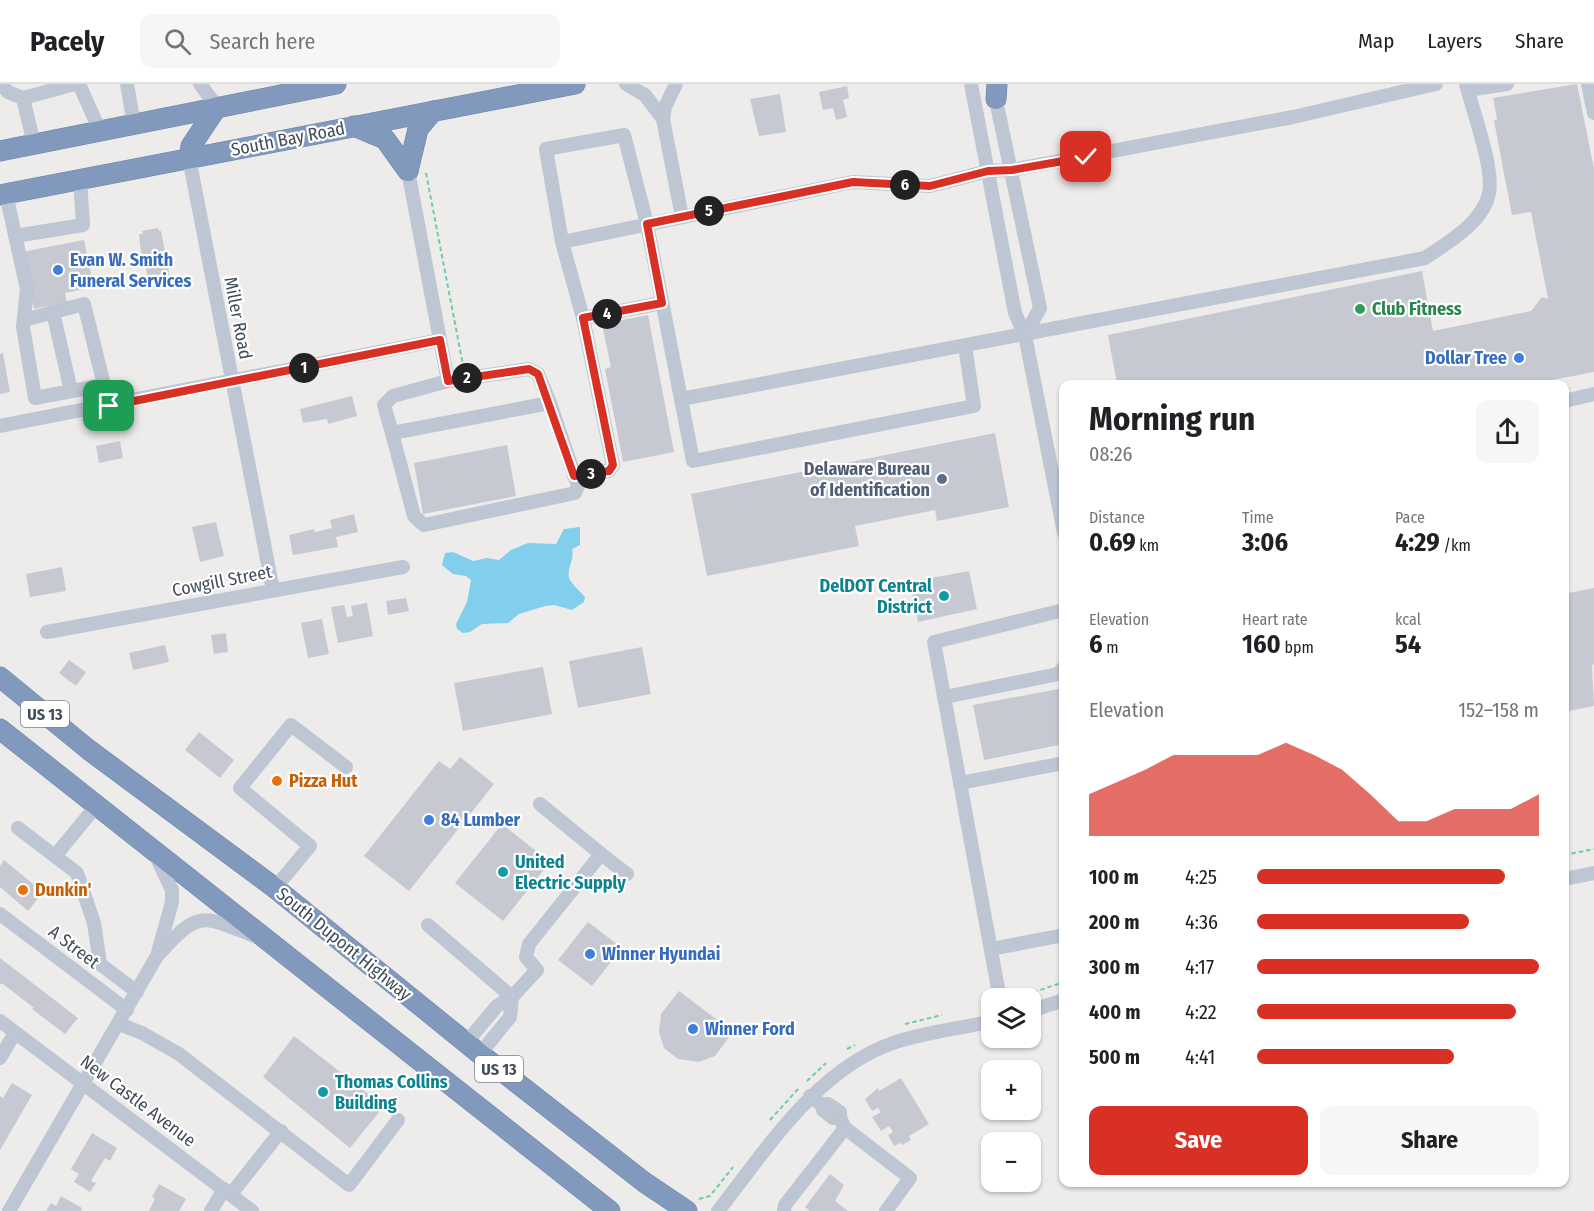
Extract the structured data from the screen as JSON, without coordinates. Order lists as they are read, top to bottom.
{
  "streets": {
    "highway": ["South Bay Road", "US 13", "South Dupont Highway"],
    "street": [
      "Miller Road",
      "Cowgill Street",
      "A Street",
      "New Castle Avenue"
    ]
  },
  "crossings": [
    ["South Bay Road", "Miller Road"],
    ["Miller Road", "Cowgill Street"]
  ],
  "places": [
    "Evan W. Smith Funeral Services",
    "Club Fitness",
    "Dollar Tree",
    "Delaware Bureau of Identification",
    "DelDOT Central District",
    "Pizza Hut",
    "84 Lumber",
    "United Electric Supply",
    "Dunkin'",
    "Winner Hyundai",
    "Winner Ford",
    "Thomas Collins Building"
  ],
  "page": {
    "header": "Pacely",
    "search": "Search here",
    "nav": ["Map", "Layers", "Share"],
    "pins": [
      "6",
      "5",
      "4",
      "1",
      "2",
      "3"
    ],
    "heading": ["Morning run", "08:26"],
    "stats": [
      ["Distance", "0.69 km"],
      ["Time", "3:06"],
      ["Pace", "4:29 /km"],
      ["Elevation", "6 m"],
      ["Heart rate", "160 bpm"],
      ["kcal", "54"]
    ],
    "chart": ["Elevation", "152–158 m"],
    "list": [
      {
        "name": "100 m",
        "note": "4:25"
      },
      {
        "name": "200 m",
        "note": "4:36"
      },
      {
        "name": "300 m",
        "note": "4:17"
      },
      {
        "name": "400 m",
        "note": "4:22"
      },
      {
        "name": "500 m",
        "note": "4:41"
      }
    ],
    "map_buttons": ["+", "−"],
    "buttons": ["Save", "Share"]
  }
}
